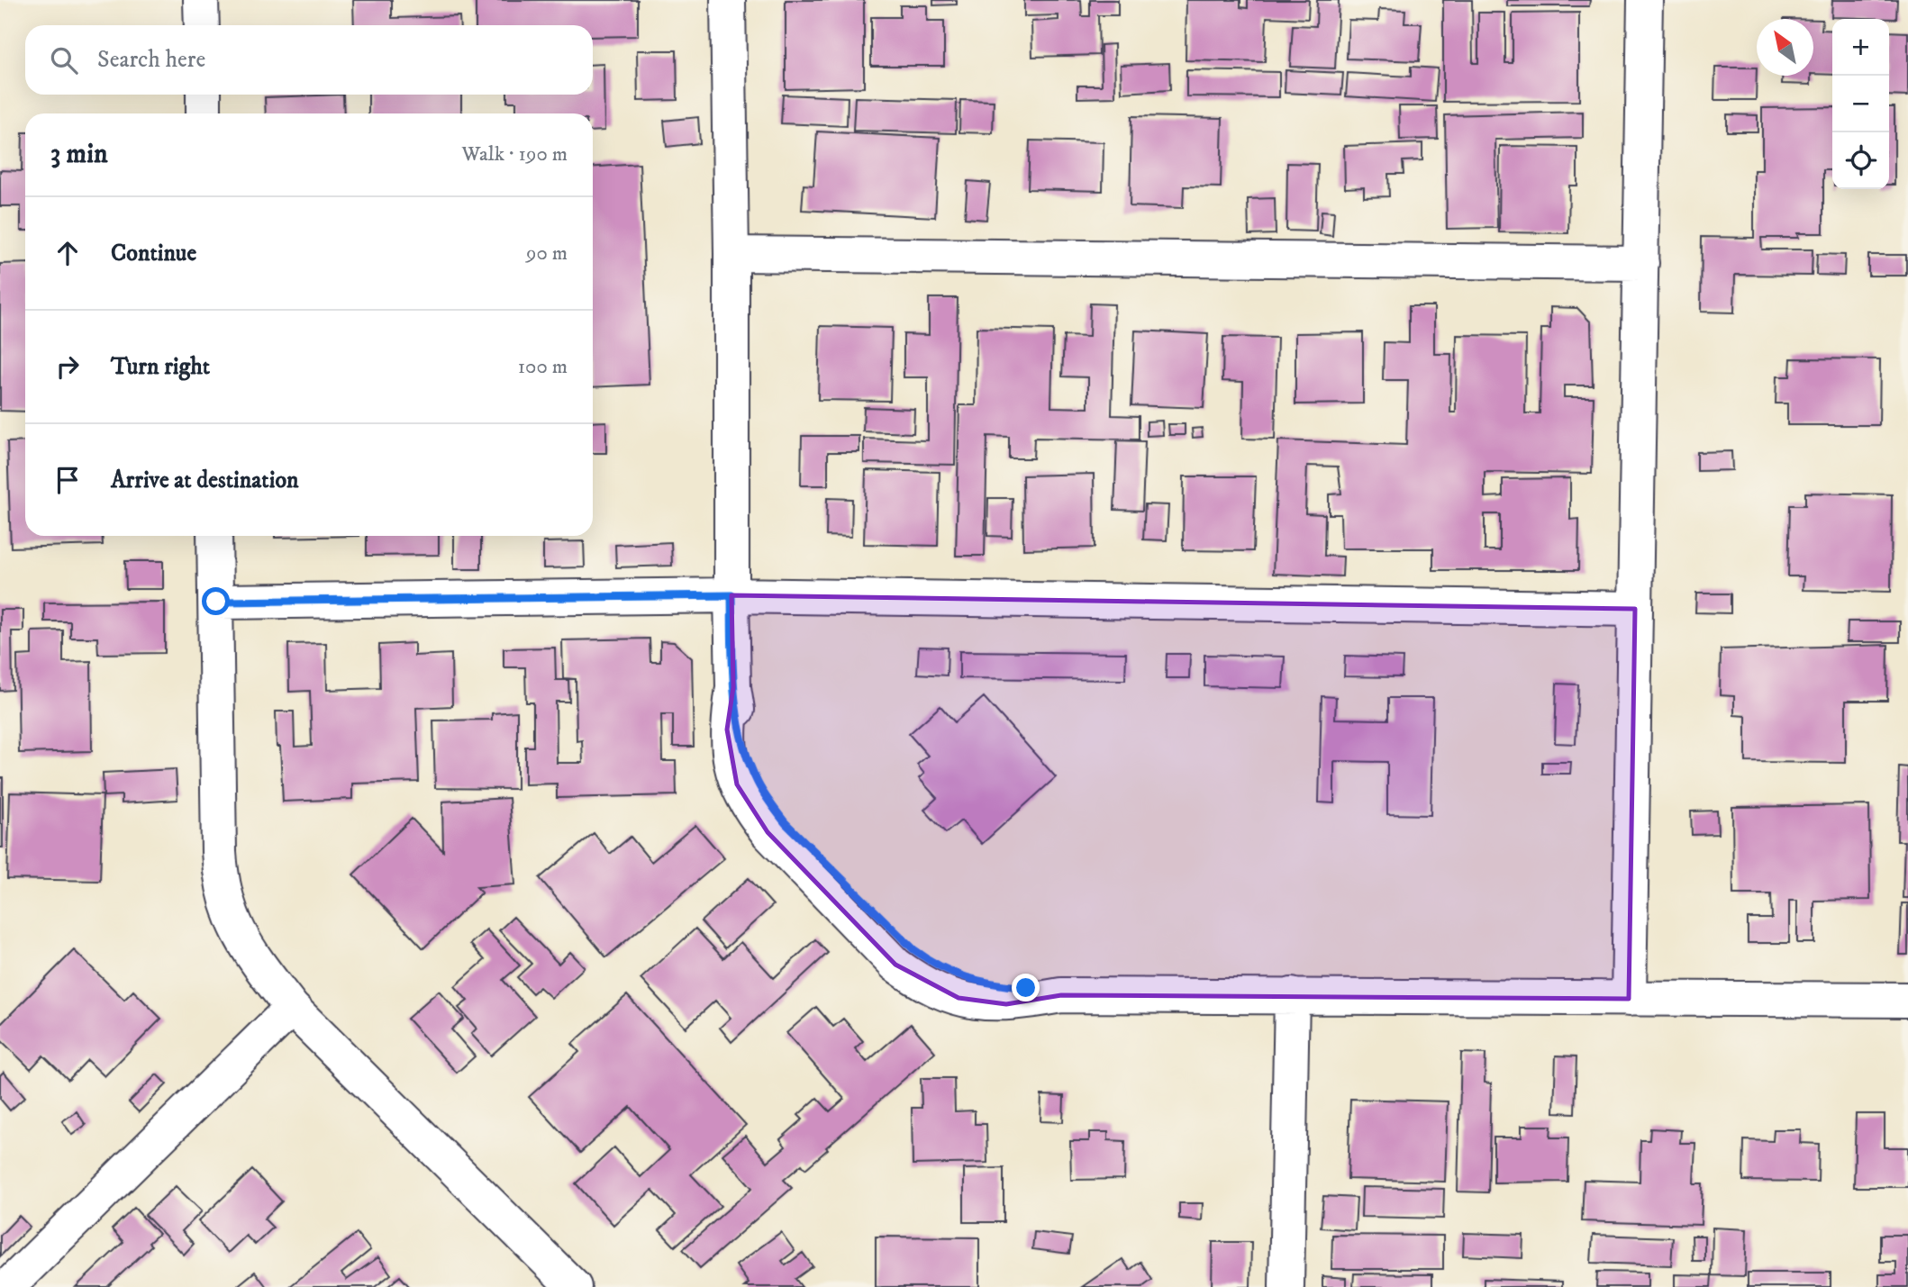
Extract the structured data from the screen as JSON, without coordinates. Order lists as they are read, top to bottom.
{
  "north": "top left",
  "page": {
    "map_buttons": ["+", "−"],
    "search": "Search here",
    "heading": ["3 min", "Walk · 190 m"],
    "list": [
      ["Continue", "90 m"],
      ["Turn right", "100 m"],
      "Arrive at destination"
    ]
  }
}
